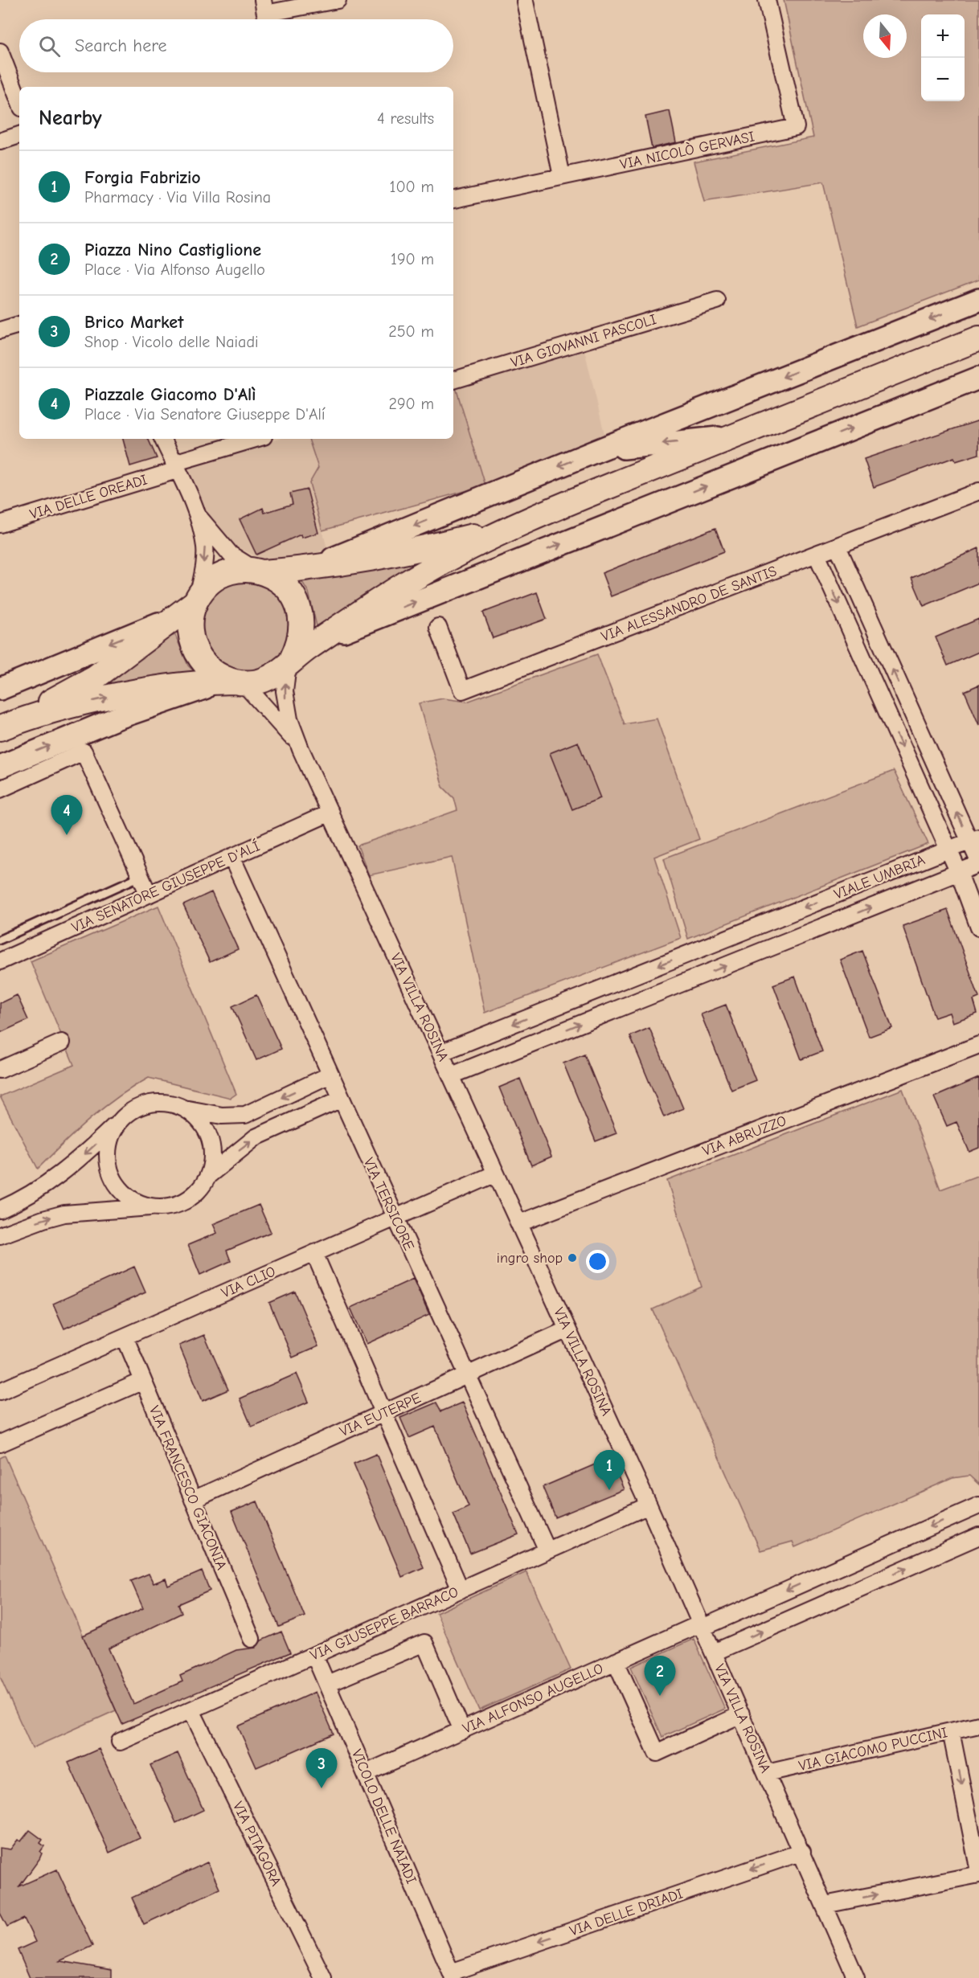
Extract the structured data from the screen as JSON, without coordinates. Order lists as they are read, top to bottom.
{
  "streets": {
    "street": [
      "VIA NICOLÒ GERVASI",
      "VIA GIOVANNI PASCOLI",
      "VIA DELLE OREADI",
      "VIA ALESSANDRO DE SANTIS",
      "VIALE UMBRIA",
      "VIA SENATORE GIUSEPPE D'ALÍ",
      "VIA VILLA ROSINA",
      "VIA ABRUZZO",
      "VIA TERSICORE",
      "VIA CLIO",
      "VIA EUTERPE",
      "VIA FRANCESCO GIACONIA",
      "VIA GIUSEPPE BARRACO",
      "VIA ALFONSO AUGELLO",
      "VIA GIACOMO PUCCINI",
      "VICOLO DELLE NAIADI",
      "VIA PITAGORA",
      "VIA DELLE DRIADI"
    ]
  },
  "crossings": [
    ["VIALE UMBRIA", "VIA VILLA ROSINA"],
    ["VIA SENATORE GIUSEPPE D'ALÍ", "VIA VILLA ROSINA"],
    ["VIA SENATORE GIUSEPPE D'ALÍ", "VIA TERSICORE"],
    ["VIA VILLA ROSINA", "VIA ABRUZZO"],
    ["VIA VILLA ROSINA", "VIA CLIO"],
    ["VIA VILLA ROSINA", "VIA EUTERPE"],
    ["VIA VILLA ROSINA", "VIA GIUSEPPE BARRACO"],
    ["VIA VILLA ROSINA", "VIA ALFONSO AUGELLO"],
    ["VIA VILLA ROSINA", "VIA GIACOMO PUCCINI"],
    ["VIA VILLA ROSINA", "VIA DELLE DRIADI"],
    ["VIA TERSICORE", "VIA CLIO"],
    ["VIA TERSICORE", "VIA EUTERPE"],
    ["VIA TERSICORE", "VIA GIUSEPPE BARRACO"],
    ["VIA CLIO", "VIA FRANCESCO GIACONIA"],
    ["VIA EUTERPE", "VIA FRANCESCO GIACONIA"],
    ["VIA GIUSEPPE BARRACO", "VICOLO DELLE NAIADI"],
    ["VIA GIUSEPPE BARRACO", "VIA PITAGORA"],
    ["VIA ALFONSO AUGELLO", "VICOLO DELLE NAIADI"],
    ["VICOLO DELLE NAIADI", "VIA DELLE DRIADI"]
  ],
  "one_way": ["VIA DELLE DRIADI"],
  "places": ["ingro shop"],
  "north": "bottom",
  "page": {
    "map_buttons": ["+", "−"],
    "search": "Search here",
    "heading": ["Nearby", "4 results"],
    "list": [
      {
        "mark": "1",
        "name": "Forgia Fabrizio",
        "note": "Pharmacy · Via Villa Rosina",
        "value": "100 m"
      },
      {
        "mark": "2",
        "name": "Piazza Nino Castiglione",
        "note": "Place · Via Alfonso Augello",
        "value": "190 m"
      },
      {
        "mark": "3",
        "name": "Brico Market",
        "note": "Shop · Vicolo delle Naiadi",
        "value": "250 m"
      },
      {
        "mark": "4",
        "name": "Piazzale Giacomo D'Alì",
        "note": "Place · Via Senatore Giuseppe D'Alí",
        "value": "290 m"
      }
    ],
    "pins": [
      "4",
      "1",
      "2",
      "3"
    ]
  }
}
